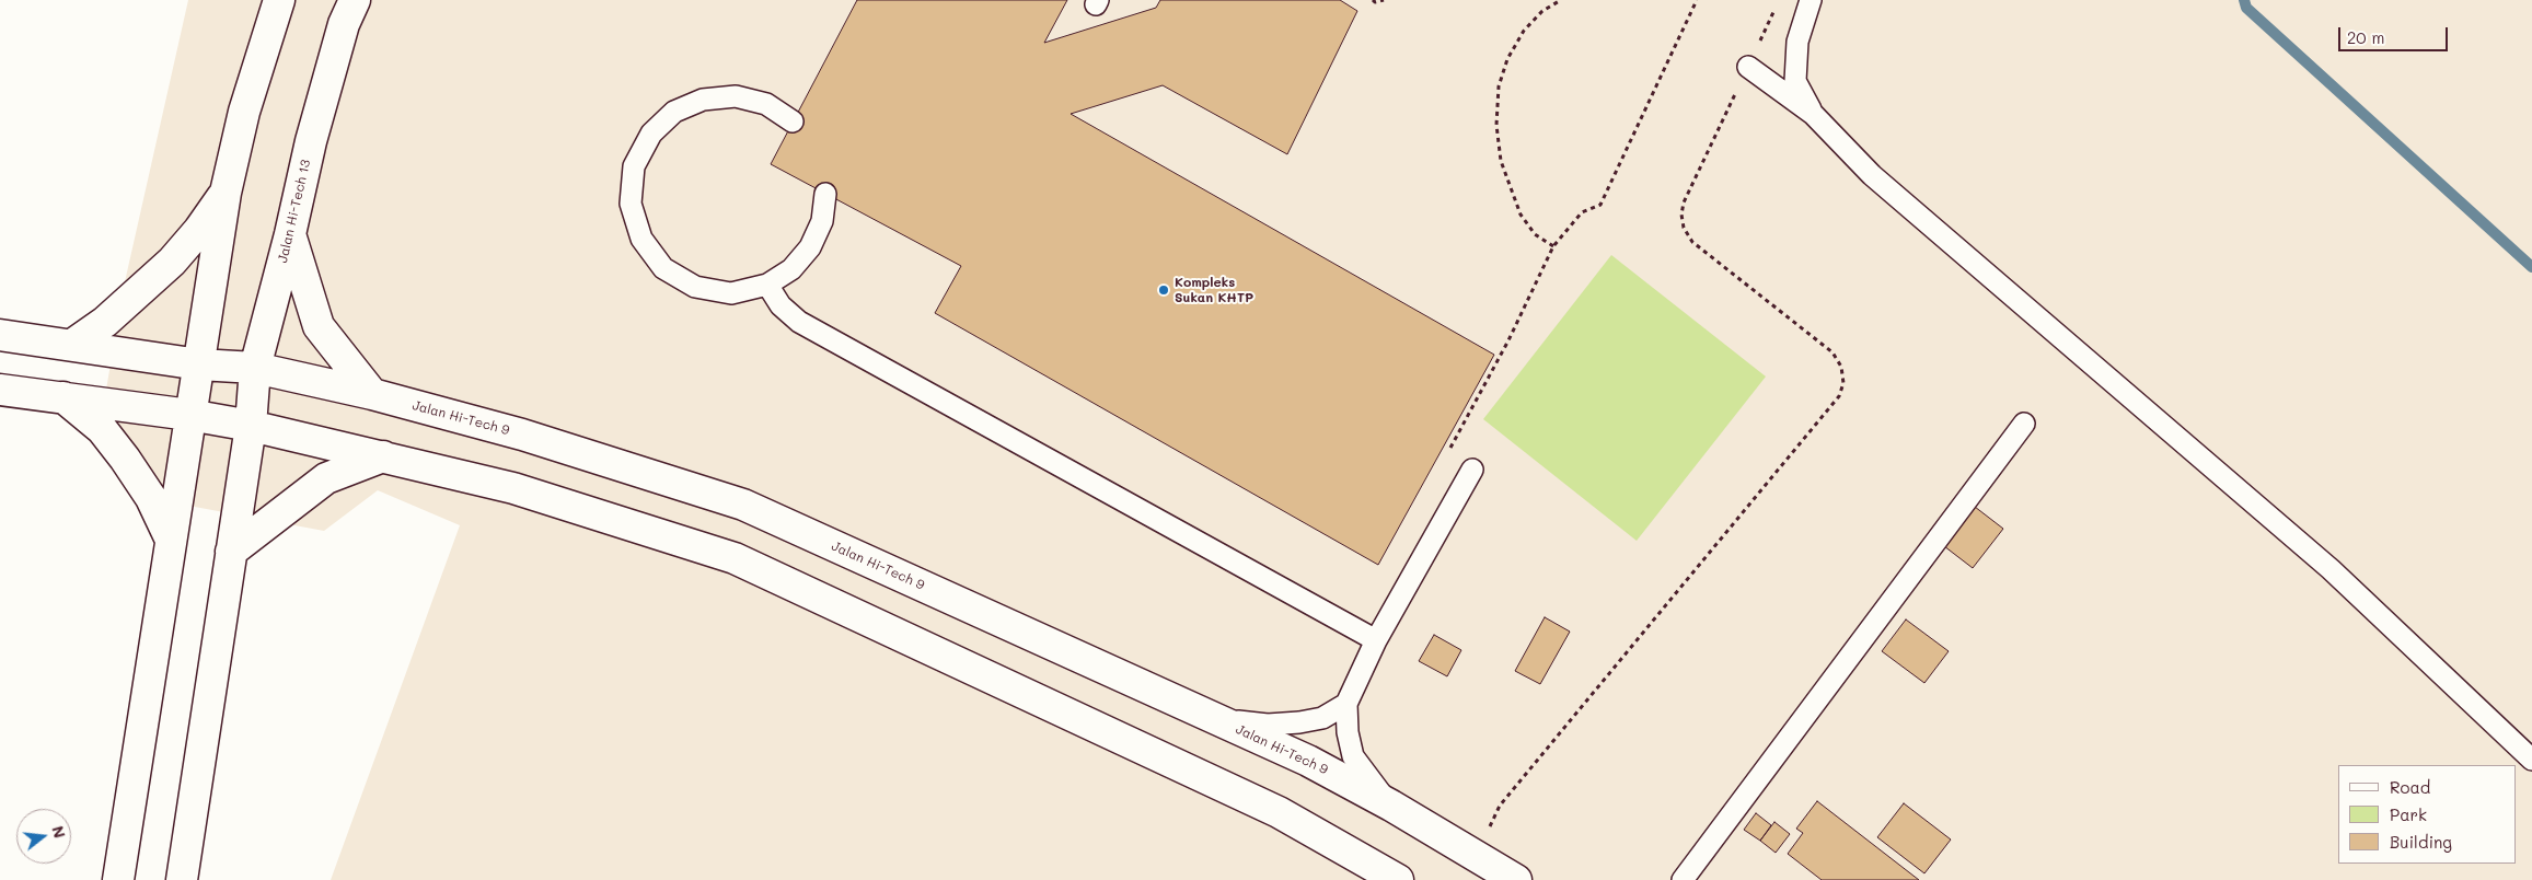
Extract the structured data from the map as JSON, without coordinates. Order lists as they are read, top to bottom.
{
  "streets": {
    "main road": ["Jalan Hi-Tech 13", "Jalan Hi-Tech 9"]
  },
  "crossings": [
    ["Jalan Hi-Tech 13", "Jalan Hi-Tech 9"]
  ],
  "places": ["Kompleks Sukan KHTP"],
  "legend": ["Road", "Park", "Building"],
  "scale_bar": "20 m",
  "north": "right"
}
